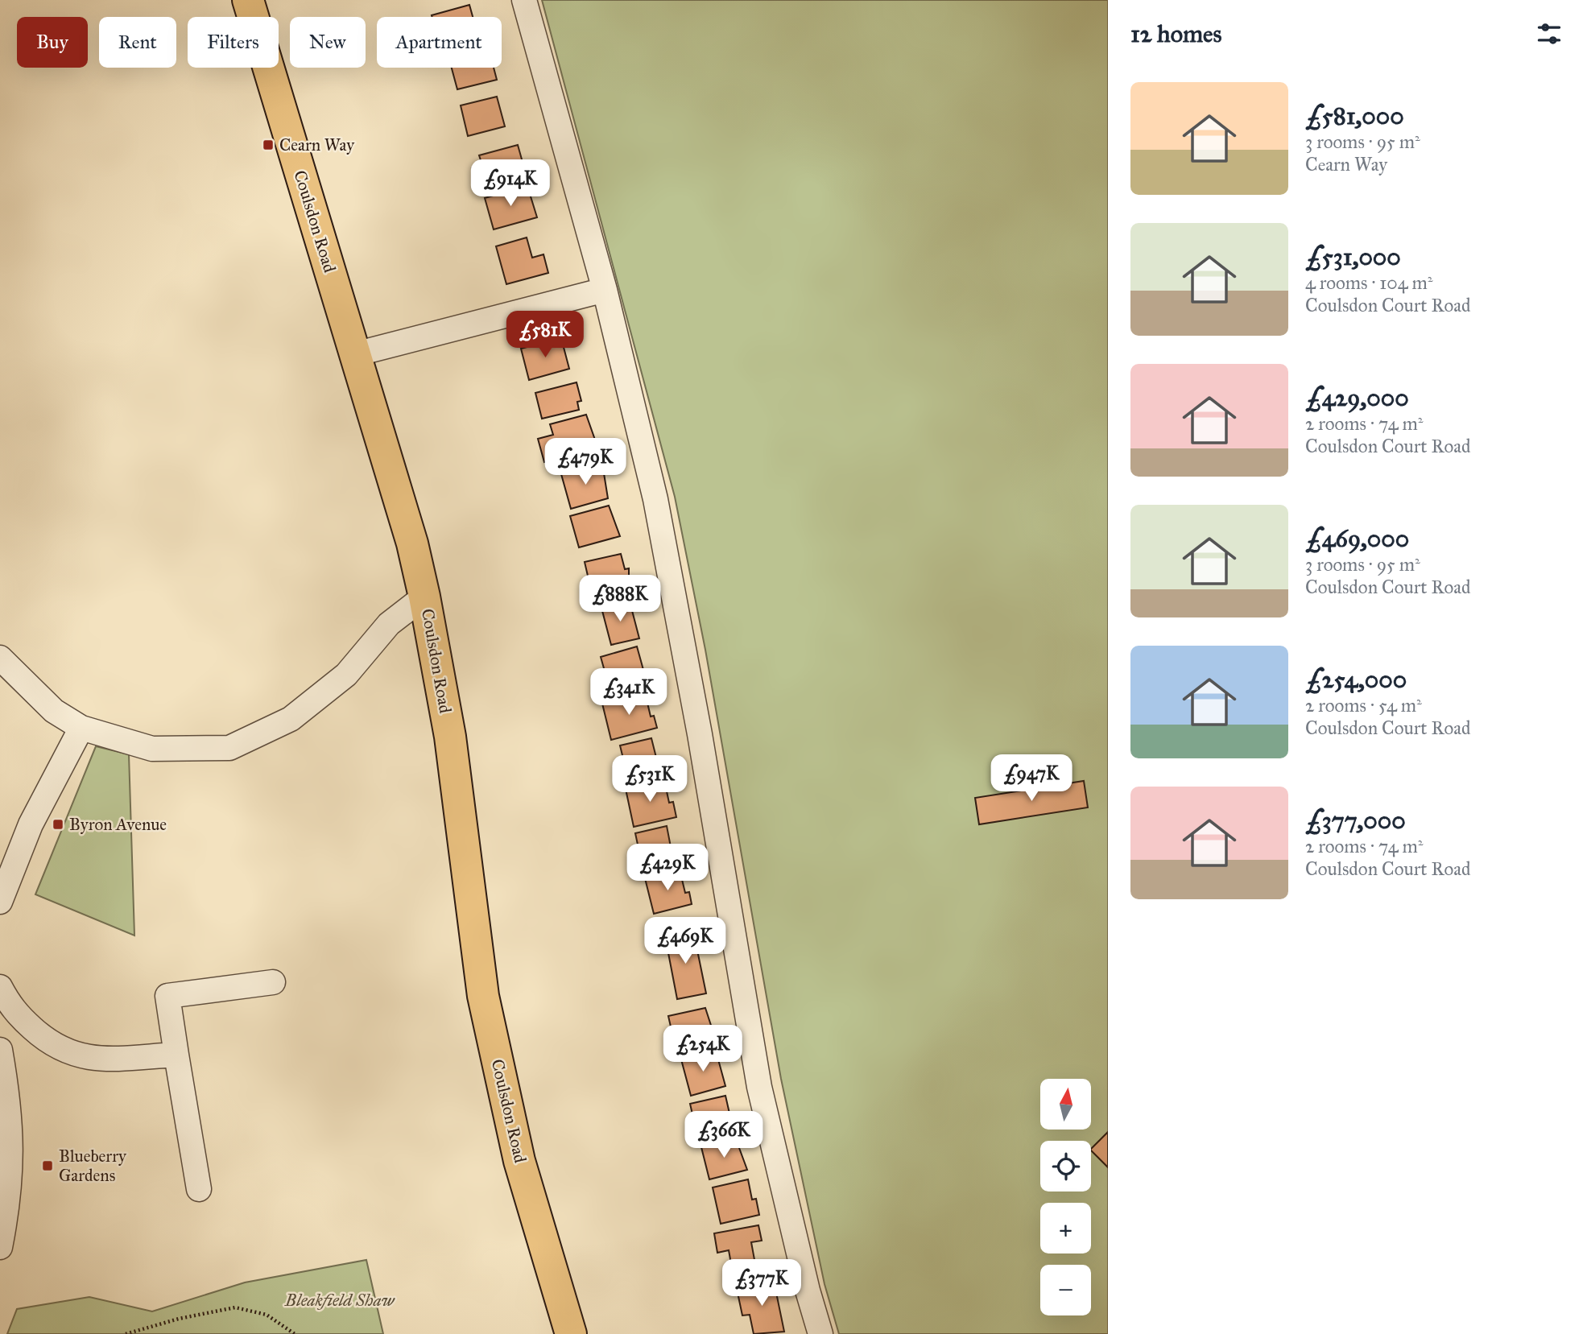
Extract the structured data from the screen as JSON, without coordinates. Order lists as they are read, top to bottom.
{
  "streets": {
    "main road": ["Coulsdon Road"]
  },
  "parks": ["Bleakfield Shaw"],
  "places": {
    "transit": ["Cearn Way", "Byron Avenue", "Blueberry Gardens"]
  },
  "north": "top",
  "page": {
    "heading": "12 homes",
    "chip": [
      "Buy",
      "Rent",
      "Filters",
      "New",
      "Apartment"
    ],
    "list": [
      {
        "name": "£581,000",
        "note": "3 rooms · 95 m² · Cearn Way"
      },
      {
        "name": "£531,000",
        "note": "4 rooms · 104 m² · Coulsdon Court Road"
      },
      {
        "name": "£429,000",
        "note": "2 rooms · 74 m² · Coulsdon Court Road"
      },
      {
        "name": "£469,000",
        "note": "3 rooms · 95 m² · Coulsdon Court Road"
      },
      {
        "name": "£254,000",
        "note": "2 rooms · 54 m² · Coulsdon Court Road"
      },
      {
        "name": "£377,000",
        "note": "2 rooms · 74 m² · Coulsdon Court Road"
      }
    ],
    "price": [
      "£914K",
      "£581K",
      "£479K",
      "£888K",
      "£341K",
      "£947K",
      "£531K",
      "£429K",
      "£469K",
      "£254K",
      "£366K",
      "£377K"
    ],
    "map_buttons": ["+", "−"]
  }
}
